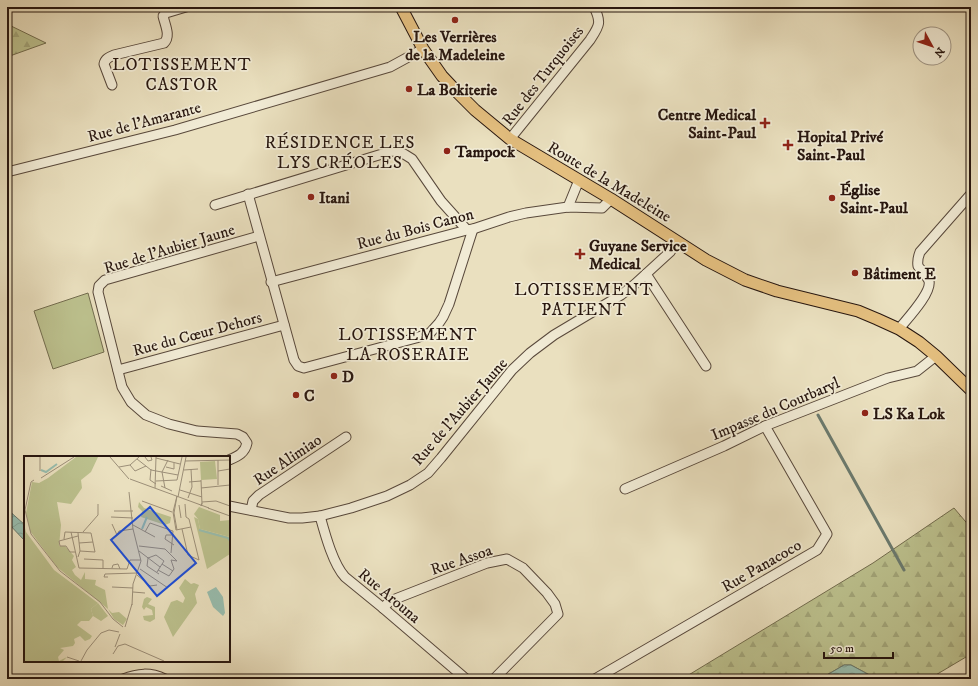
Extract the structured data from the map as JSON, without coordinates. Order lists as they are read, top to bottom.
{
  "streets": {
    "main road": ["Route de la Madeleine"],
    "street": [
      "Rue des Turquoises",
      "Rue de l'Amarante",
      "Rue du Bois Canon",
      "Rue de l'Aubier Jaune",
      "Rue du Cœur Dehors",
      "Impasse du Courbaryl",
      "Rue Alimiao",
      "Rue Assoa",
      "Rue Panacoco",
      "Rue Arouna"
    ]
  },
  "crossings": [
    ["Rue des Turquoises", "Route de la Madeleine"],
    ["Rue de l'Amarante", "Route de la Madeleine"],
    ["Route de la Madeleine", "Rue du Bois Canon"],
    ["Route de la Madeleine", "Rue de l'Aubier Jaune"],
    ["Route de la Madeleine", "Impasse du Courbaryl"],
    ["Rue de l'Aubier Jaune", "Rue du Cœur Dehors"],
    ["Rue de l'Aubier Jaune", "Rue Alimiao"],
    ["Rue de l'Aubier Jaune", "Rue Arouna"],
    ["Impasse du Courbaryl", "Rue Panacoco"],
    ["Rue Assoa", "Rue Arouna"]
  ],
  "districts": [
    "LOTISSEMENT CASTOR",
    "RÉSIDENCE LES LYS CRÉOLES",
    "LOTISSEMENT PATIENT",
    "LOTISSEMENT LA ROSERAIE"
  ],
  "places": {
    "other": [
      "Les Verrières de la Madeleine",
      "La Bokiterie",
      "Tampock",
      "Itani",
      "Église Saint-Paul",
      "Bâtiment E",
      "D",
      "C",
      "LS Ka Lok"
    ],
    "health": ["Centre Medical Saint-Paul", "Hopital Privé Saint-Paul", "Guyane Service Medical"]
  },
  "scale_bar": "50 m",
  "north": "bottom right"
}
